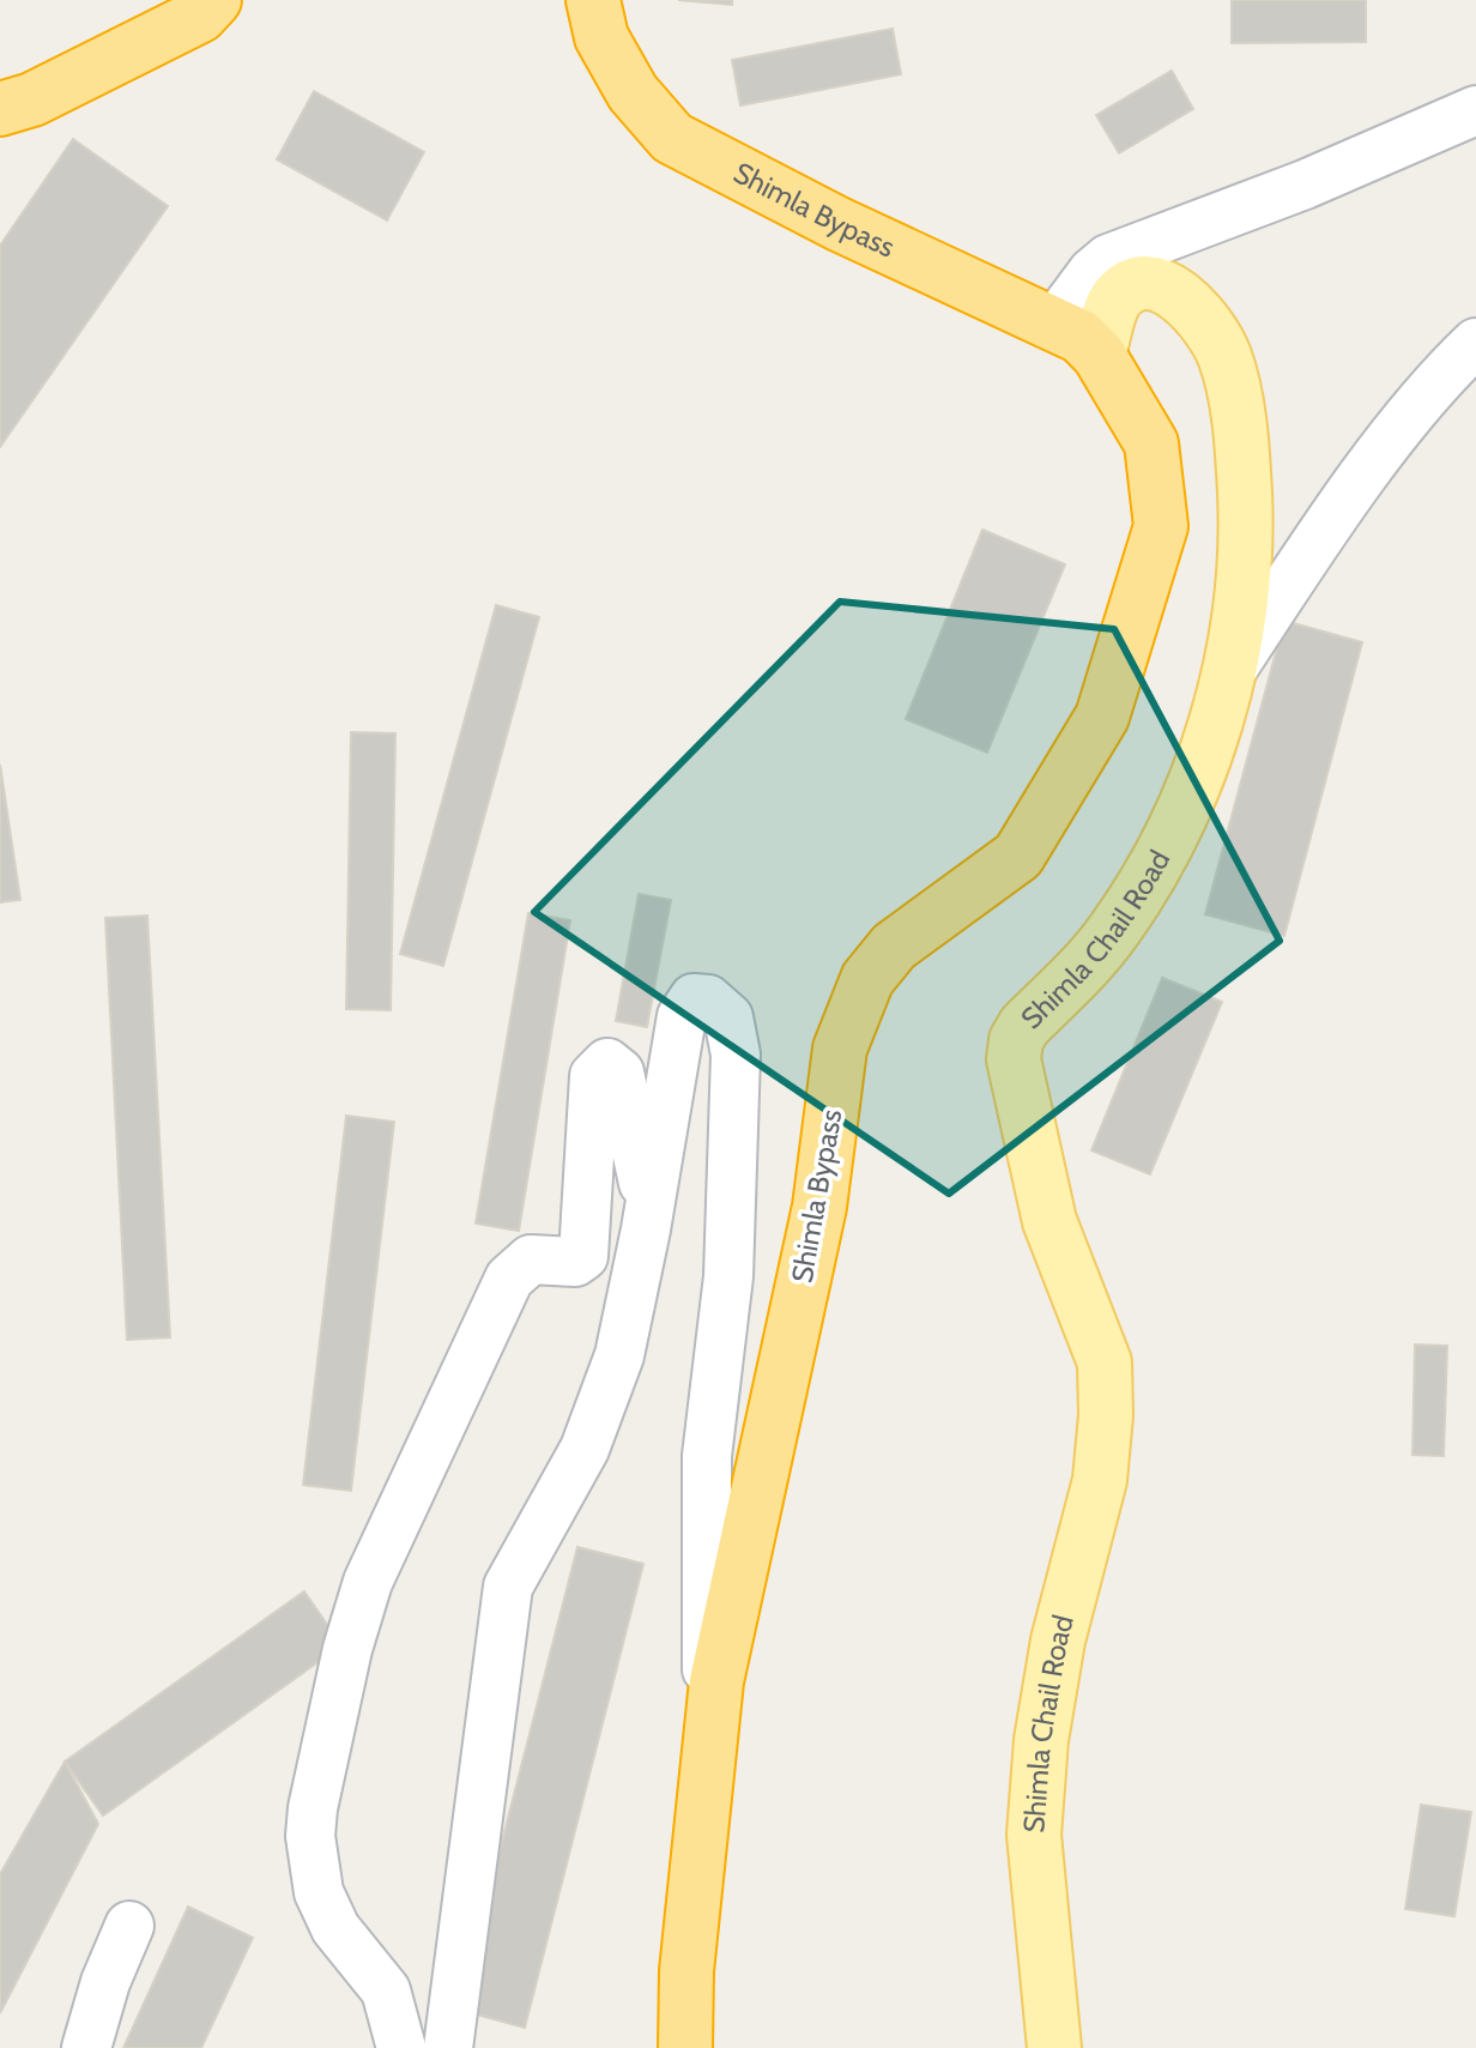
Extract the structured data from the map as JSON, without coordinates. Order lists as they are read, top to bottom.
{
  "streets": {
    "highway": ["Shimla Bypass"],
    "main road": ["Shimla Chail Road"]
  },
  "crossings": [
    ["Shimla Bypass", "Shimla Chail Road"]
  ]
}
